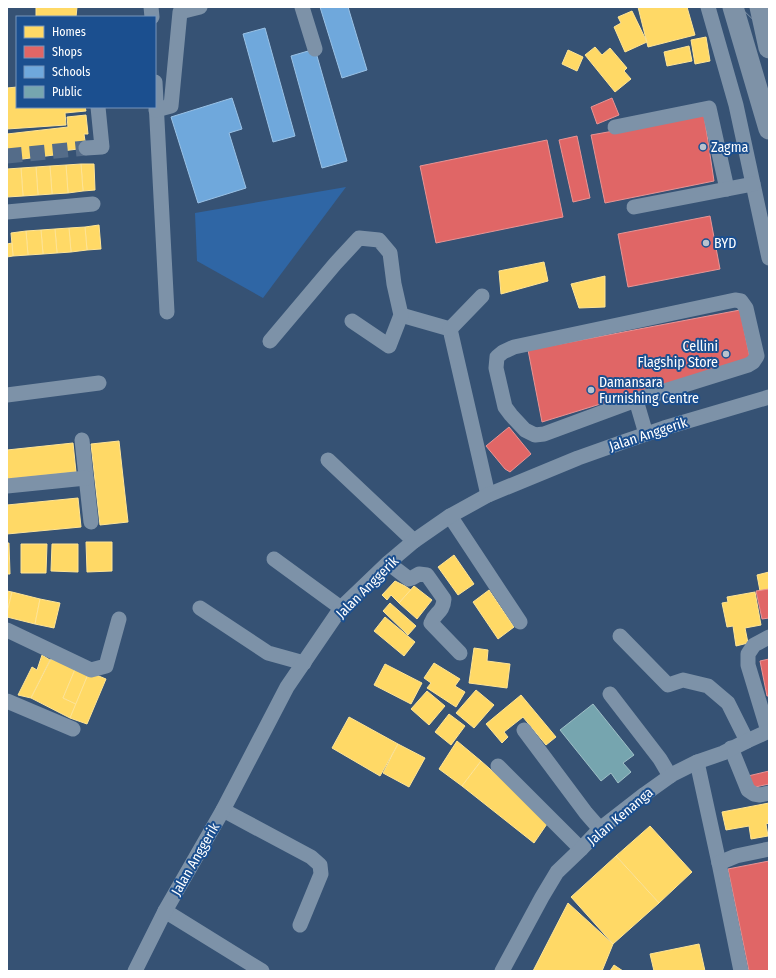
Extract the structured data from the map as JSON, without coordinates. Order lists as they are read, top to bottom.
{
  "streets": {
    "street": ["Jalan Anggerik", "Jalan Kenanga"]
  },
  "places": [
    "Zagma",
    "BYD",
    "Cellini Flagship Store",
    "Damansara Furnishing Centre"
  ],
  "legend": [
    "Homes",
    "Shops",
    "Schools",
    "Public"
  ]
}
